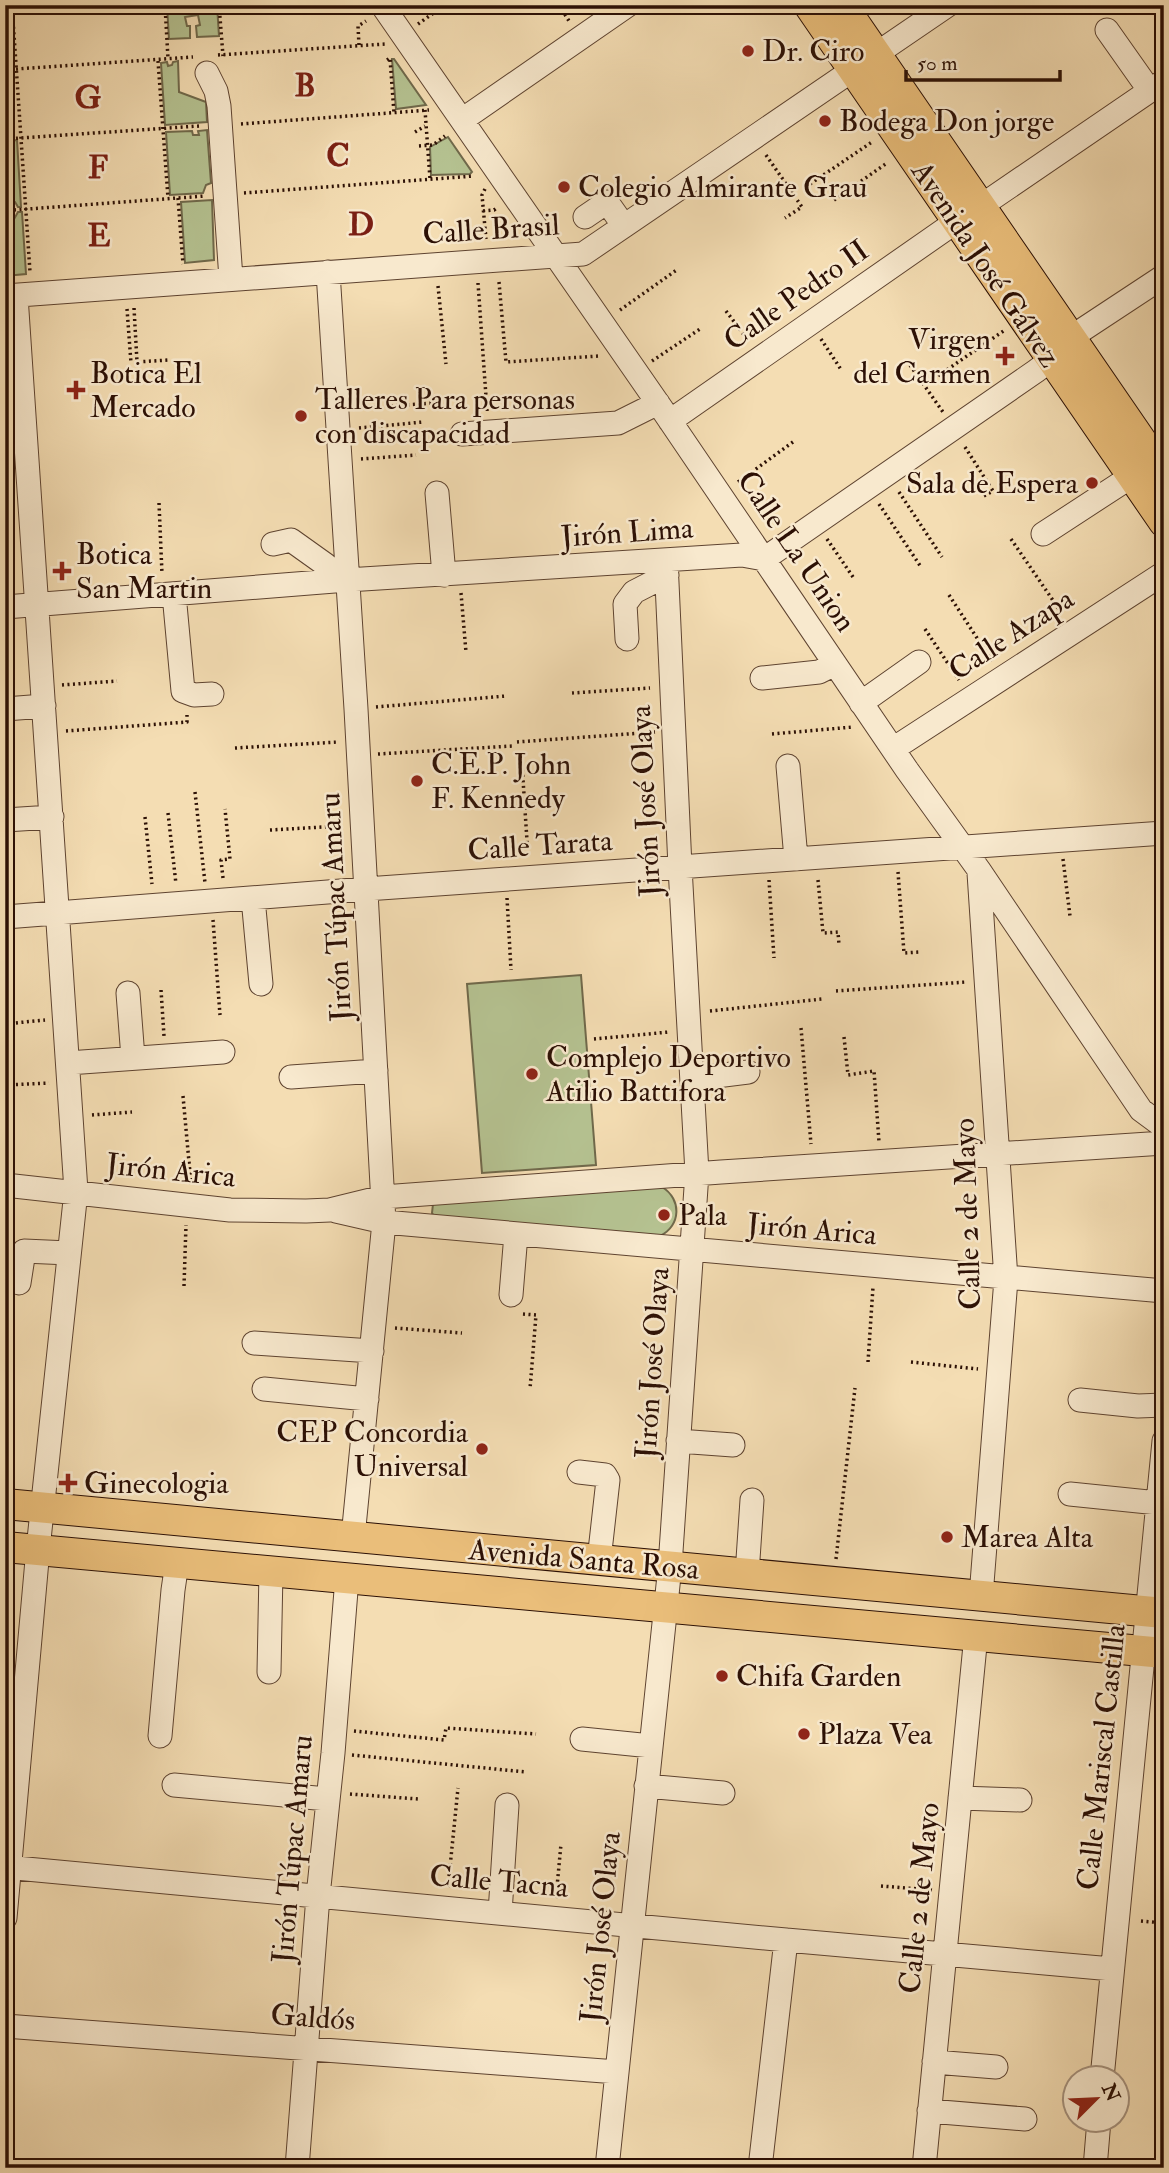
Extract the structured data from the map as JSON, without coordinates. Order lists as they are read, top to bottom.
{
  "streets": {
    "main road": ["Avenida José Gálvez", "Avenida Santa Rosa"],
    "street": [
      "Calle Brasil",
      "Calle Pedro II",
      "Jirón Lima",
      "Calle La Union",
      "Calle Azapa",
      "Jirón José Olaya",
      "Calle Tarata",
      "Jirón Túpac Amaru",
      "Jirón Arica",
      "Calle 2 de Mayo",
      "Calle Mariscal Castilla",
      "Calle Tacna",
      "Galdós"
    ]
  },
  "crossings": [
    ["Calle Brasil", "Avenida José Gálvez"],
    ["Calle Brasil", "Calle La Union"],
    ["Calle Brasil", "Jirón Túpac Amaru"],
    ["Avenida José Gálvez", "Calle Pedro II"],
    ["Calle Pedro II", "Calle La Union"],
    ["Jirón Lima", "Calle La Union"],
    ["Jirón Lima", "Jirón José Olaya"],
    ["Jirón Lima", "Jirón Túpac Amaru"],
    ["Calle La Union", "Calle Azapa"],
    ["Calle La Union", "Calle Tarata"],
    ["Calle La Union", "Calle 2 de Mayo"],
    ["Jirón José Olaya", "Calle Tarata"],
    ["Jirón José Olaya", "Jirón Arica"],
    ["Jirón José Olaya", "Avenida Santa Rosa"],
    ["Jirón José Olaya", "Calle Tacna"],
    ["Jirón José Olaya", "Galdós"],
    ["Calle Tarata", "Jirón Túpac Amaru"],
    ["Jirón Túpac Amaru", "Jirón Arica"],
    ["Jirón Túpac Amaru", "Avenida Santa Rosa"],
    ["Jirón Túpac Amaru", "Calle Tacna"],
    ["Jirón Túpac Amaru", "Galdós"],
    ["Jirón Arica", "Calle 2 de Mayo"],
    ["Calle 2 de Mayo", "Avenida Santa Rosa"],
    ["Calle 2 de Mayo", "Calle Tacna"],
    ["Avenida Santa Rosa", "Calle Mariscal Castilla"],
    ["Calle Mariscal Castilla", "Calle Tacna"]
  ],
  "districts": [
    "B",
    "G",
    "C",
    "F",
    "D",
    "E"
  ],
  "places": {
    "other": [
      "Dr. Ciro",
      "Bodega Don jorge",
      "Colegio Almirante Grau",
      "Talleres Para personas con discapacidad",
      "Sala de Espera",
      "C.E.P. John F. Kennedy",
      "Complejo Deportivo Atilio Battifora",
      "Pala",
      "CEP Concordia Universal",
      "Marea Alta",
      "Chifa Garden",
      "Plaza Vea"
    ],
    "health": [
      "Virgen del Carmen",
      "Botica El Mercado",
      "Botica San Martin",
      "Ginecologia"
    ]
  },
  "scale_bar": "50 m",
  "north": "top right"
}
